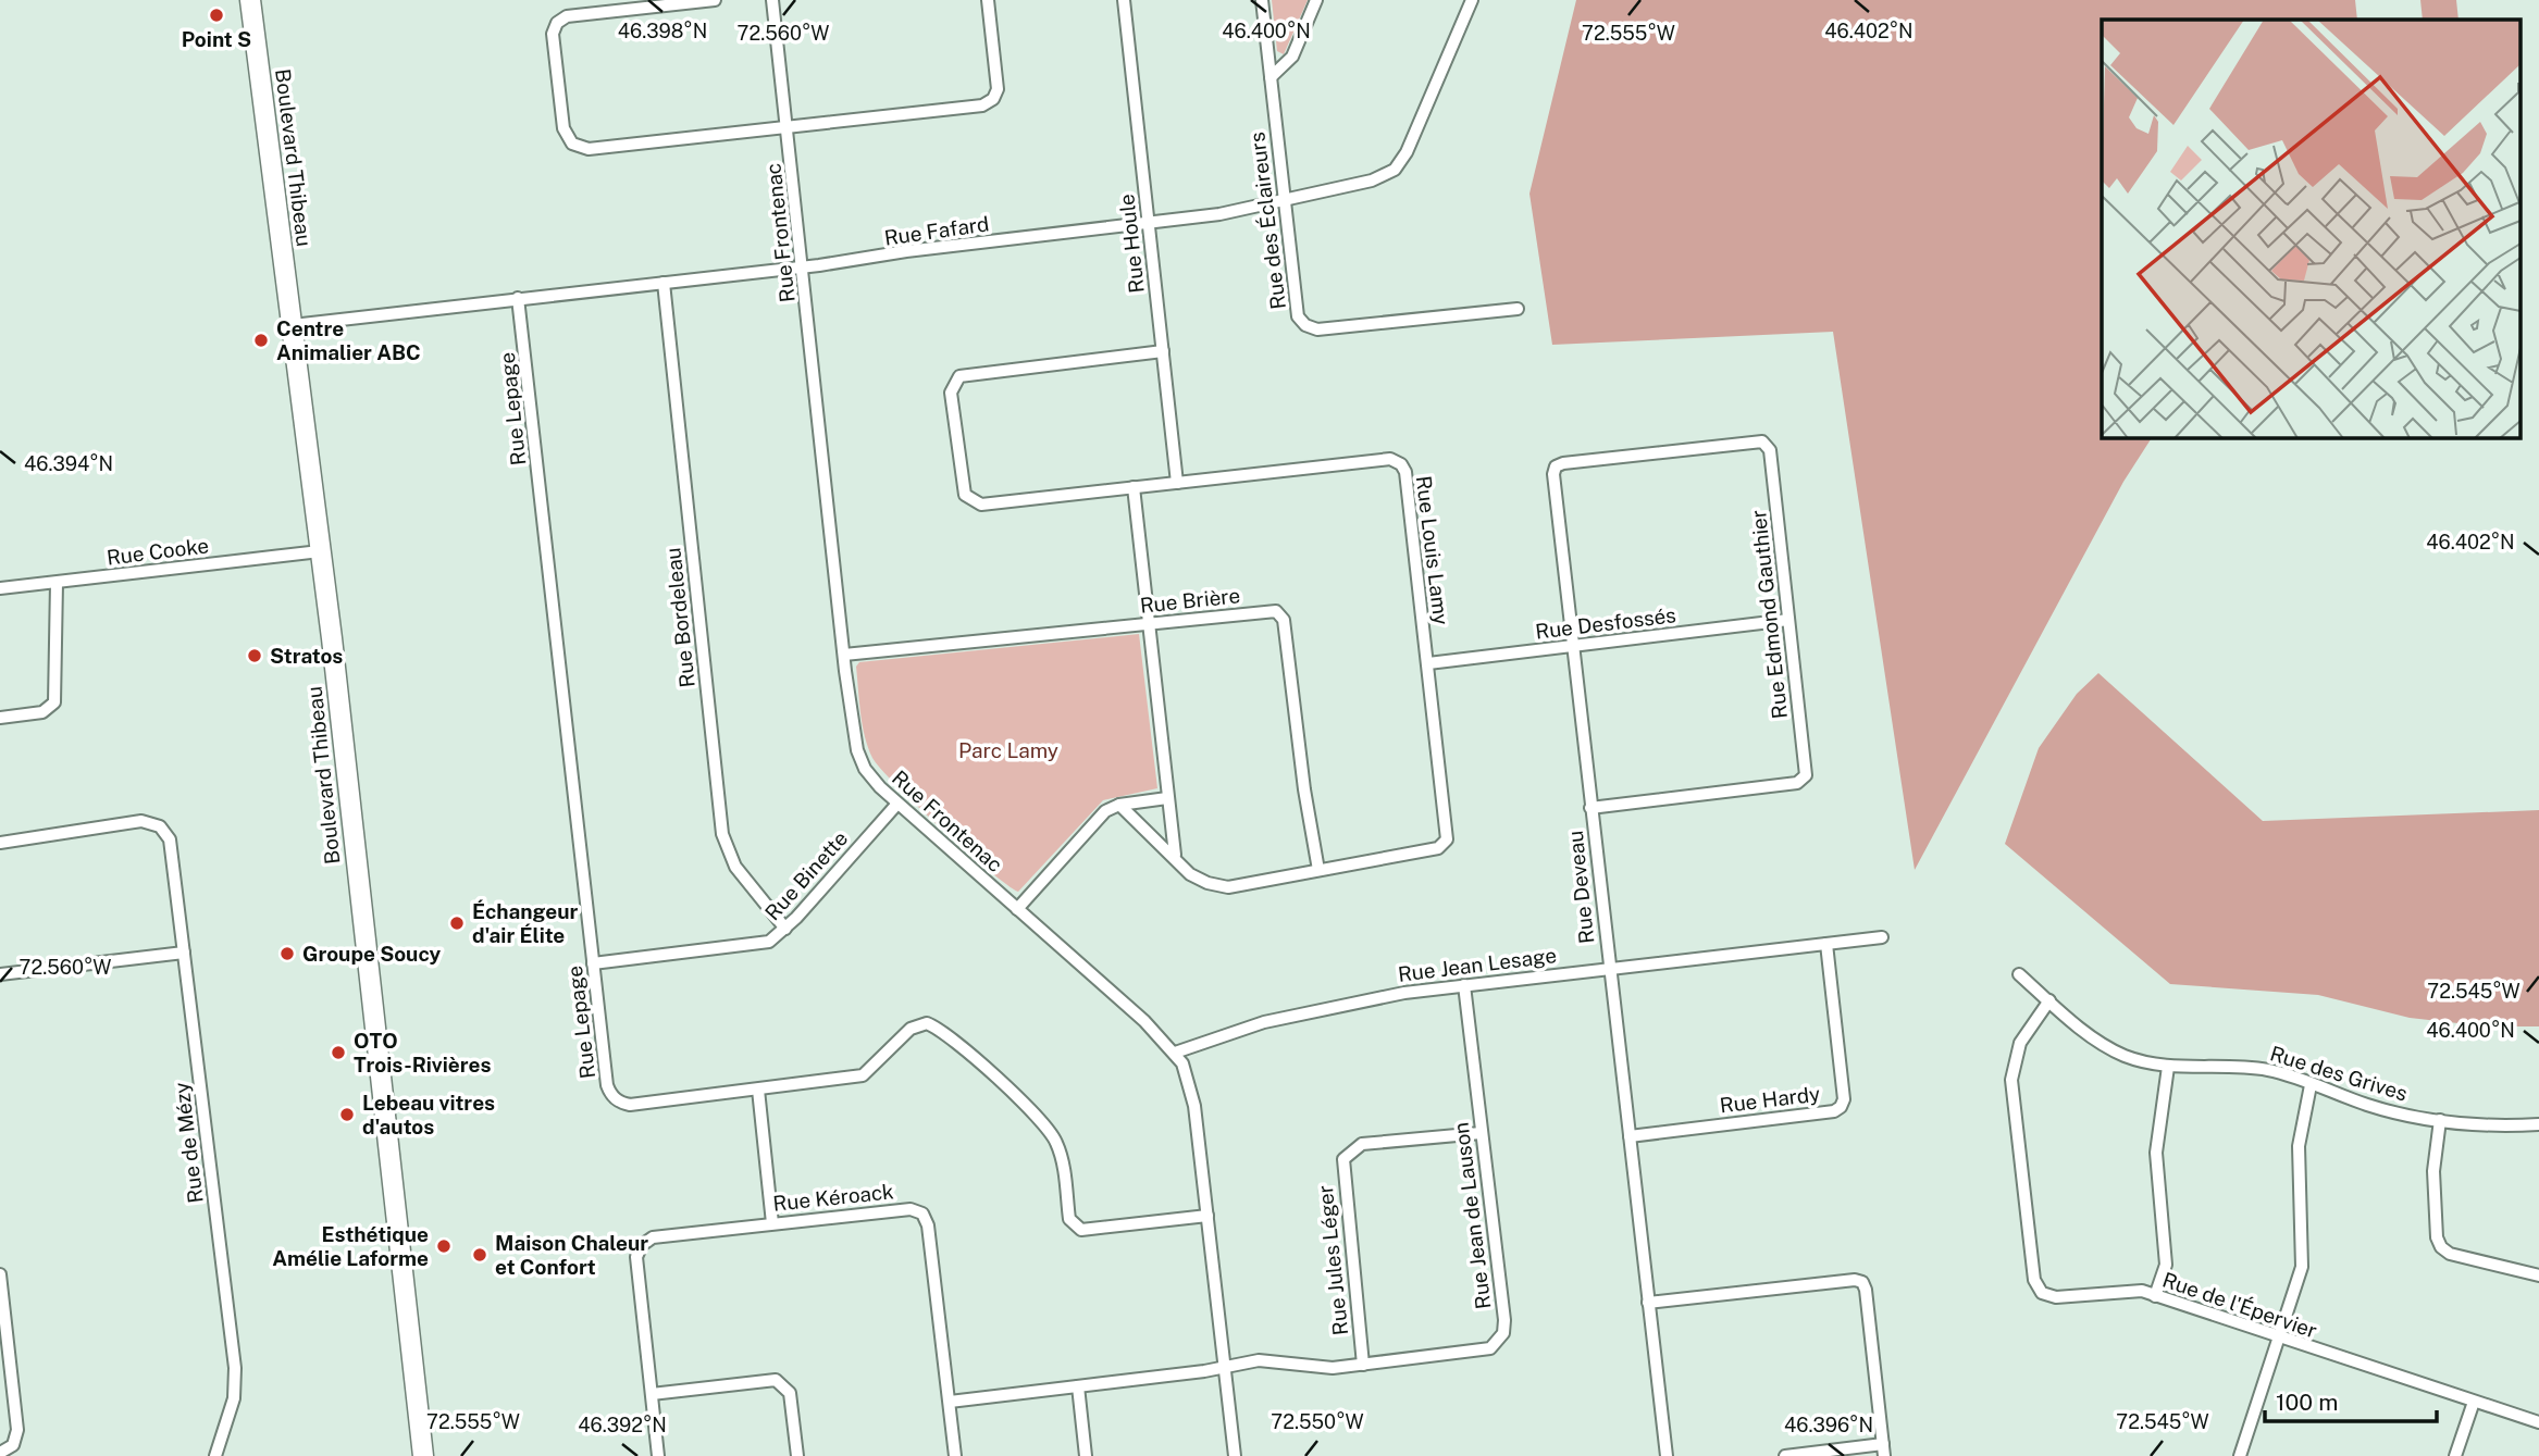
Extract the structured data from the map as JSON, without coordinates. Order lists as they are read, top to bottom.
{
  "streets": {
    "main road": ["Boulevard Thibeau"],
    "street": [
      "Rue des Éclaireurs",
      "Rue Fafard",
      "Rue Frontenac",
      "Rue Houle",
      "Rue Lepage",
      "Rue Louis Lamy",
      "Rue Cooke",
      "Rue Brière",
      "Rue Edmond Gauthier",
      "Rue Bordeleau",
      "Rue Desfossés",
      "Rue Binette",
      "Rue Deveau",
      "Rue Jean Lesage",
      "Rue des Grives",
      "Rue Hardy",
      "Rue de Mézy",
      "Rue Kéroack",
      "Rue Jean de Lauson",
      "Rue Jules Léger",
      "Rue de l'Épervier"
    ]
  },
  "crossings": [
    ["Boulevard Thibeau", "Rue Fafard"],
    ["Boulevard Thibeau", "Rue Cooke"],
    ["Rue des Éclaireurs", "Rue Fafard"],
    ["Rue Fafard", "Rue Frontenac"],
    ["Rue Fafard", "Rue Houle"],
    ["Rue Fafard", "Rue Lepage"],
    ["Rue Fafard", "Rue Bordeleau"],
    ["Rue Frontenac", "Rue Lepage"],
    ["Rue Frontenac", "Rue Brière"],
    ["Rue Frontenac", "Rue Binette"],
    ["Rue Frontenac", "Rue Jean Lesage"],
    ["Rue Frontenac", "Rue Jean de Lauson"],
    ["Rue Houle", "Rue Louis Lamy"],
    ["Rue Lepage", "Rue Binette"],
    ["Rue Louis Lamy", "Rue Brière"],
    ["Rue Louis Lamy", "Rue Desfossés"],
    ["Rue Edmond Gauthier", "Rue Desfossés"],
    ["Rue Edmond Gauthier", "Rue Deveau"],
    ["Rue Bordeleau", "Rue Binette"],
    ["Rue Desfossés", "Rue Deveau"],
    ["Rue Deveau", "Rue Jean Lesage"],
    ["Rue Deveau", "Rue Hardy"],
    ["Rue Jean Lesage", "Rue Hardy"],
    ["Rue Jean Lesage", "Rue Jean de Lauson"],
    ["Rue des Grives", "Rue de l'Épervier"],
    ["Rue Kéroack", "Rue Jean de Lauson"],
    ["Rue Jean de Lauson", "Rue Jules Léger"]
  ],
  "parks": ["Parc Lamy"],
  "places": [
    "Point S",
    "Centre Animalier ABC",
    "Stratos",
    "Échangeur d'air Élite",
    "Groupe Soucy",
    "OTO Trois-Rivières",
    "Lebeau vitres d'autos",
    "Esthétique Amélie Laforme",
    "Maison Chaleur et Confort"
  ],
  "scale_bar": "100 m",
  "coordinates": [
    "46.398°N",
    "46.400°N",
    "46.402°N",
    "72.555°W",
    "72.560°W",
    "46.394°N",
    "72.545°W",
    "72.550°W",
    "46.392°N",
    "46.396°N"
  ]
}
